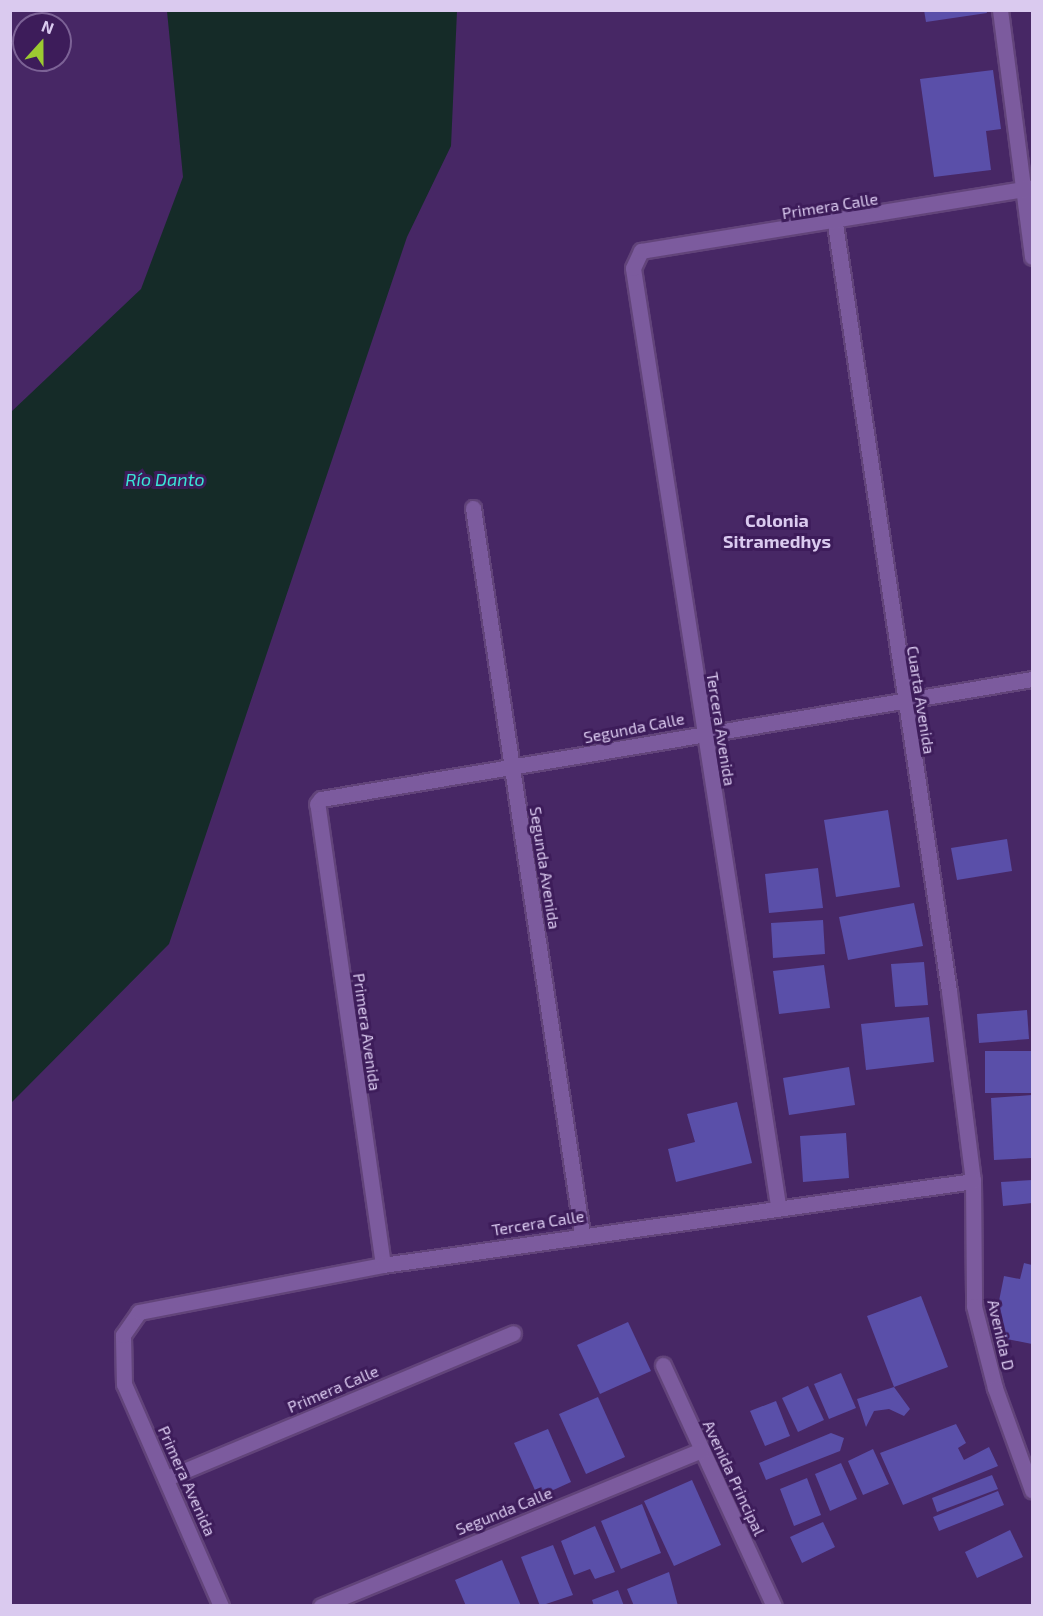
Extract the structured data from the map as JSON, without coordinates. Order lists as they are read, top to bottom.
{
  "streets": {
    "street": [
      "Primera Calle",
      "Cuarta Avenida",
      "Segunda Calle",
      "Tercera Avenida",
      "Segunda Avenida",
      "Primera Avenida",
      "Tercera Calle",
      "Avenida D",
      "Avenida Principal"
    ]
  },
  "crossings": [
    ["Primera Calle", "Cuarta Avenida"],
    ["Primera Calle", "Tercera Avenida"],
    ["Primera Calle", "Primera Avenida"],
    ["Cuarta Avenida", "Segunda Calle"],
    ["Cuarta Avenida", "Tercera Calle"],
    ["Cuarta Avenida", "Avenida D"],
    ["Segunda Calle", "Tercera Avenida"],
    ["Segunda Calle", "Segunda Avenida"],
    ["Segunda Calle", "Primera Avenida"],
    ["Segunda Calle", "Avenida Principal"],
    ["Tercera Avenida", "Tercera Calle"],
    ["Segunda Avenida", "Tercera Calle"],
    ["Primera Avenida", "Tercera Calle"],
    ["Tercera Calle", "Avenida D"]
  ],
  "districts": ["Colonia Sitramedhys"],
  "water": ["Río Danto"],
  "north": "top"
}
